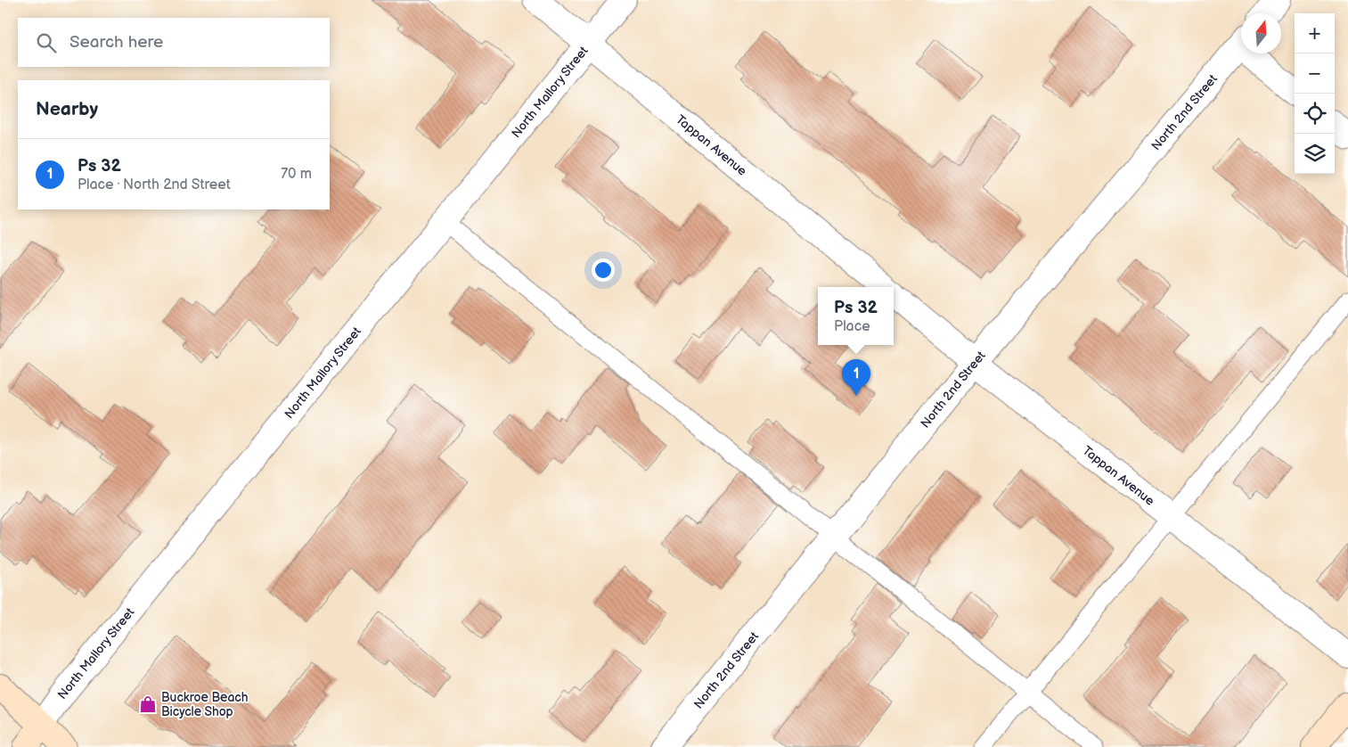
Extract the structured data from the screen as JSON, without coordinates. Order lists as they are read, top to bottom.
{
  "streets": {
    "street": ["North Mallory Street", "North 2nd Street", "Tappan Avenue"]
  },
  "crossings": [
    ["North Mallory Street", "Tappan Avenue"],
    ["North 2nd Street", "Tappan Avenue"]
  ],
  "places": {
    "shop": ["Buckroe Beach Bicycle Shop"]
  },
  "north": "top",
  "page": {
    "map_buttons": ["+", "−"],
    "search": "Search here",
    "heading": "Nearby",
    "list": [
      {
        "mark": "1",
        "name": "Ps 32",
        "note": "Place · North 2nd Street",
        "value": "70 m"
      }
    ],
    "popup": ["Ps 32", "Place"],
    "pins": "1"
  }
}
